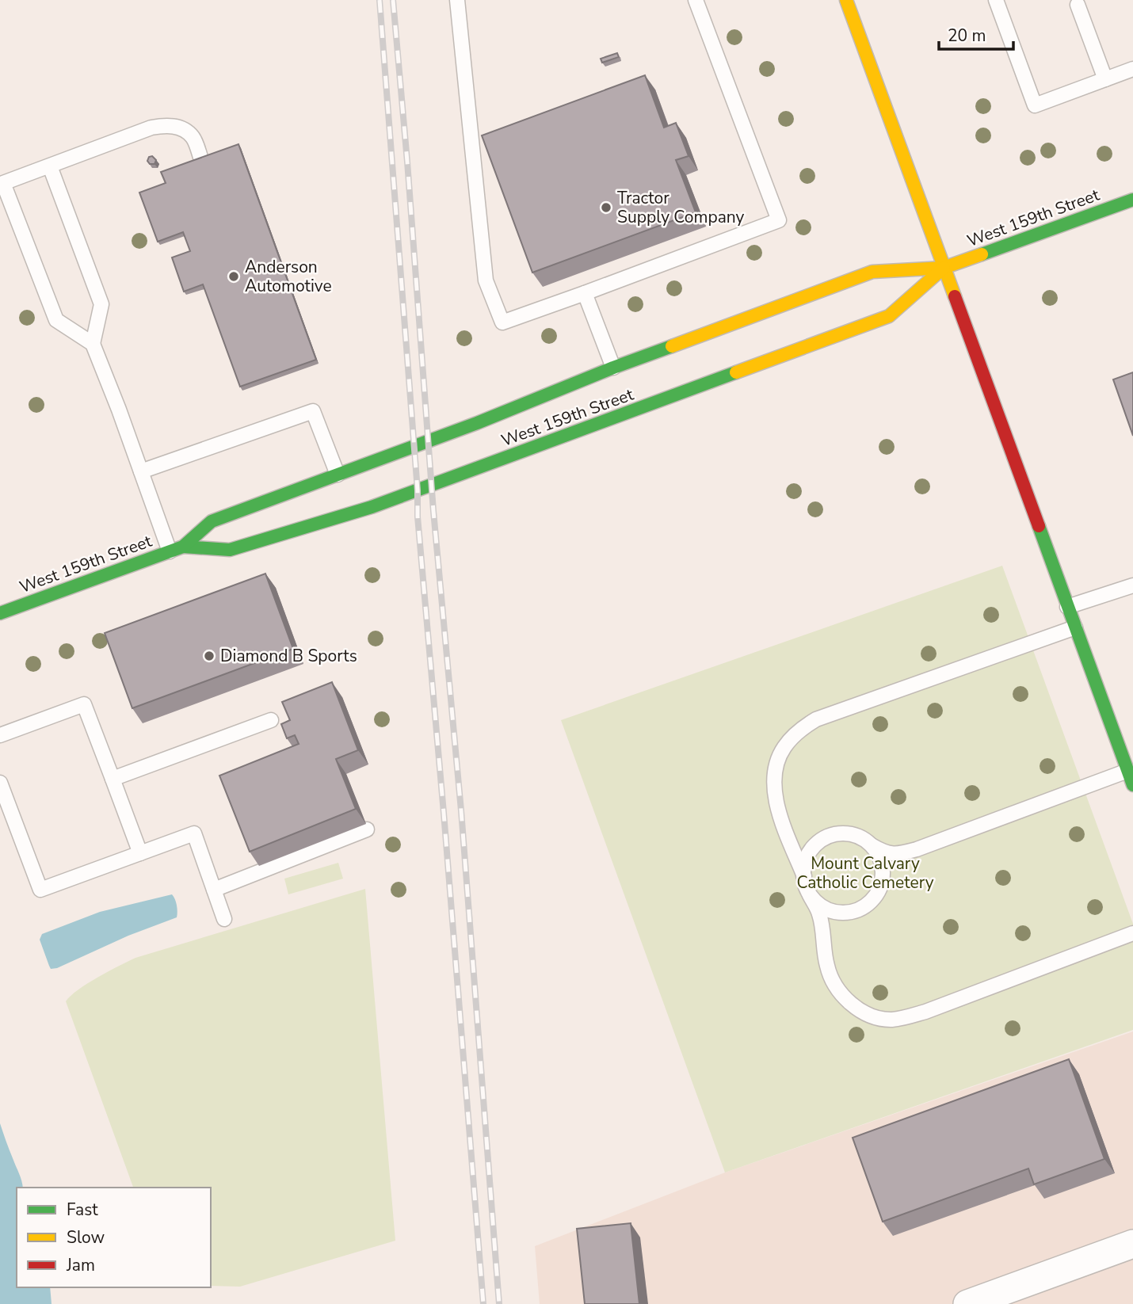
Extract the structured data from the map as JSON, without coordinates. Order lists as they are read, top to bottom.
{
  "streets": {
    "main road": ["West 159th Street"]
  },
  "parks": ["Mount Calvary Catholic Cemetery"],
  "places": ["Tractor Supply Company", "Anderson Automotive", "Diamond B Sports"],
  "legend": ["Fast", "Slow", "Jam"],
  "scale_bar": "20 m"
}
